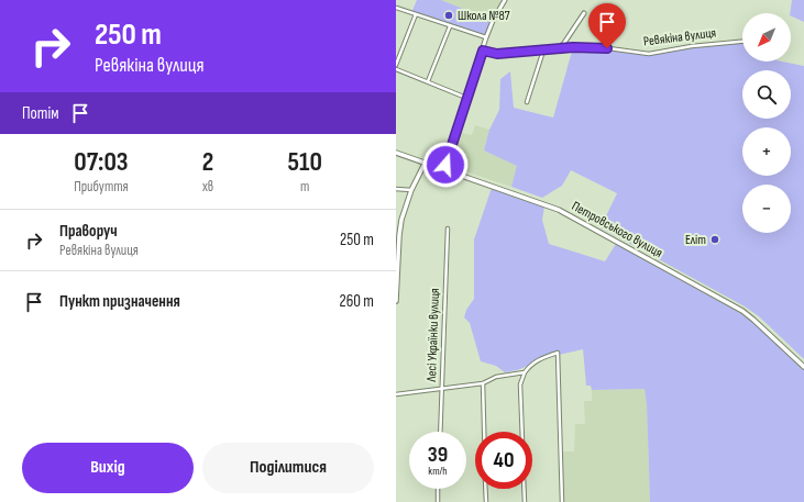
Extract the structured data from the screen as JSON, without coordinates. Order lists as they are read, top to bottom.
{
  "streets": {
    "main road": ["Петровського вулиця"],
    "street": ["Ревякіна вулиця", "Лесі Українки вулиця"]
  },
  "places": ["Школа №87", "Еліт"],
  "north": "bottom left",
  "page": {
    "turn": ["250 m", "Ревякіна вулиця"],
    "map_buttons": ["+", "−"],
    "then": "Потім",
    "eta": [
      "07:03",
      "Прибуття",
      "2",
      "хв",
      "510",
      "m"
    ],
    "list": [
      {
        "name": "Праворуч",
        "note": "Ревякіна вулиця",
        "value": "250 m"
      },
      {
        "name": "Пункт призначення",
        "value": "260 m"
      }
    ],
    "speed": "39 km/h",
    "limit": "40",
    "buttons": ["Вихід", "Поділитися"]
  }
}
